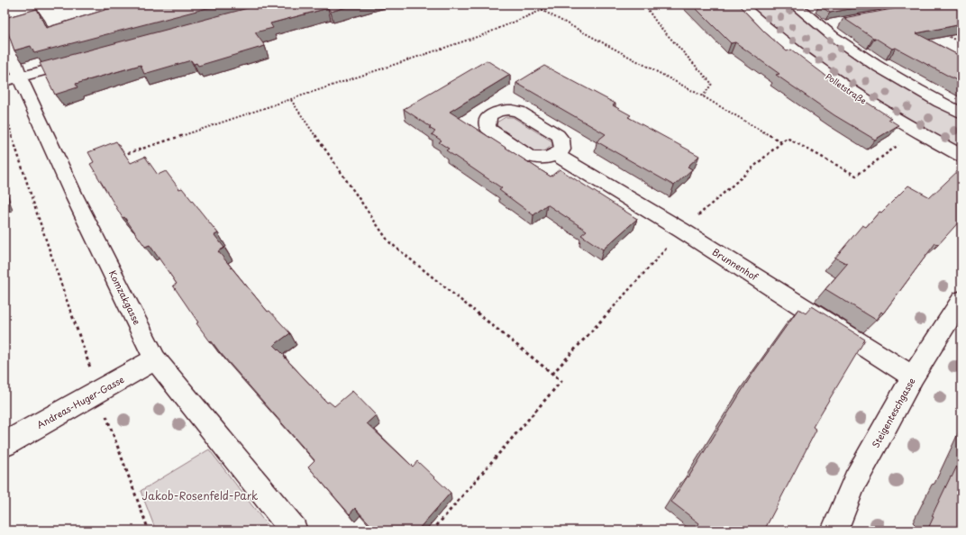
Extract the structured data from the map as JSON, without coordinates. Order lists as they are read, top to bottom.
{
  "streets": {
    "street": [
      "Polletstraße",
      "Brunnenhof",
      "Komzakgasse",
      "Andreas-Huger-Gasse",
      "Steigenteschgasse"
    ]
  },
  "crossings": [
    ["Brunnenhof", "Steigenteschgasse"],
    ["Komzakgasse", "Andreas-Huger-Gasse"]
  ],
  "parks": ["Jakob-Rosenfeld-Park"]
}
